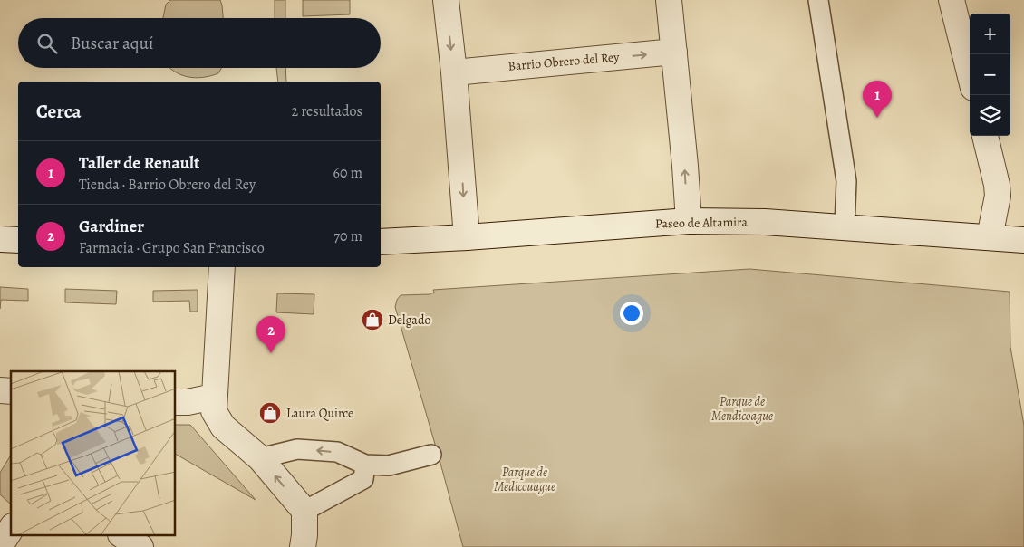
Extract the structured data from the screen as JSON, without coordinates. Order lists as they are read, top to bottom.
{
  "streets": {
    "street": ["Barrio Obrero del Rey", "Paseo de Altamira"]
  },
  "one_way": ["Barrio Obrero del Rey"],
  "parks": ["Parque de Mendicoague", "Parque de Medicouague"],
  "places": {
    "shop": ["Delgado", "Laura Quirce"]
  },
  "page": {
    "map_buttons": ["+", "−"],
    "search": "Buscar aquí",
    "pins": ["1", "2"],
    "heading": ["Cerca", "2 resultados"],
    "list": [
      {
        "mark": "1",
        "name": "Taller de Renault",
        "note": "Tienda · Barrio Obrero del Rey",
        "value": "60 m"
      },
      {
        "mark": "2",
        "name": "Gardiner",
        "note": "Farmacia · Grupo San Francisco",
        "value": "70 m"
      }
    ]
  }
}
